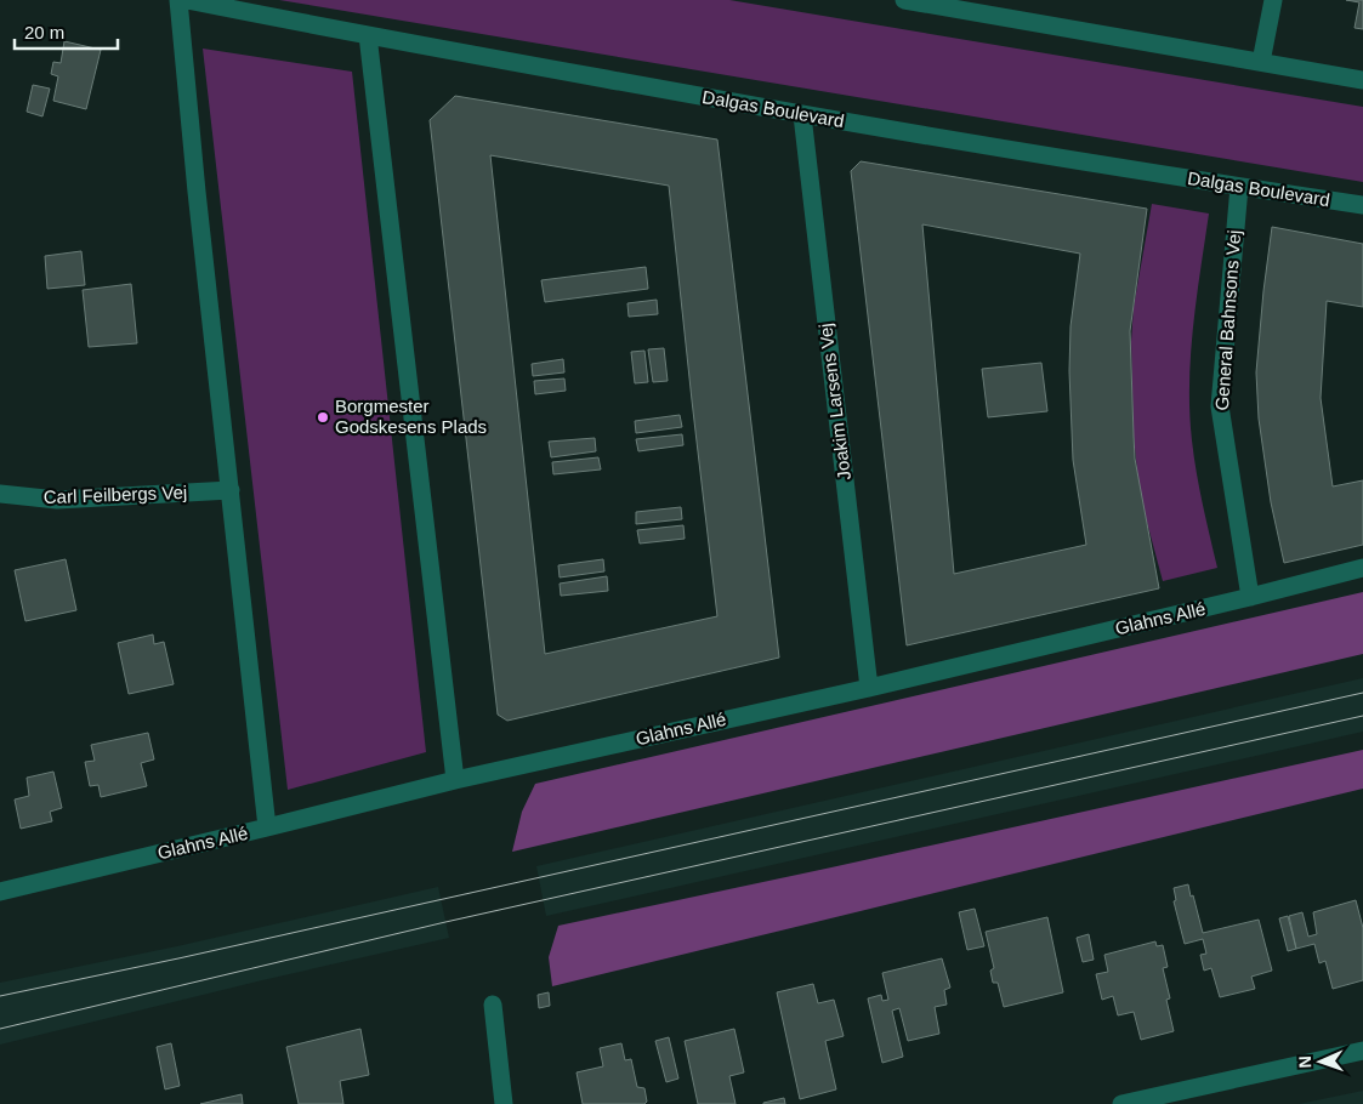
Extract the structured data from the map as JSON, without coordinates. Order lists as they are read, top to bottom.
{
  "streets": {
    "street": [
      "Dalgas Boulevard",
      "General Bahnsons Vej",
      "Joakim Larsens Vej",
      "Carl Feilbergs Vej",
      "Glahns Allé"
    ]
  },
  "crossings": [
    ["Dalgas Boulevard", "General Bahnsons Vej"],
    ["Dalgas Boulevard", "Joakim Larsens Vej"],
    ["General Bahnsons Vej", "Glahns Allé"],
    ["Joakim Larsens Vej", "Glahns Allé"]
  ],
  "places": ["Borgmester Godskesens Plads"],
  "scale_bar": "20 m",
  "north": "left"
}
